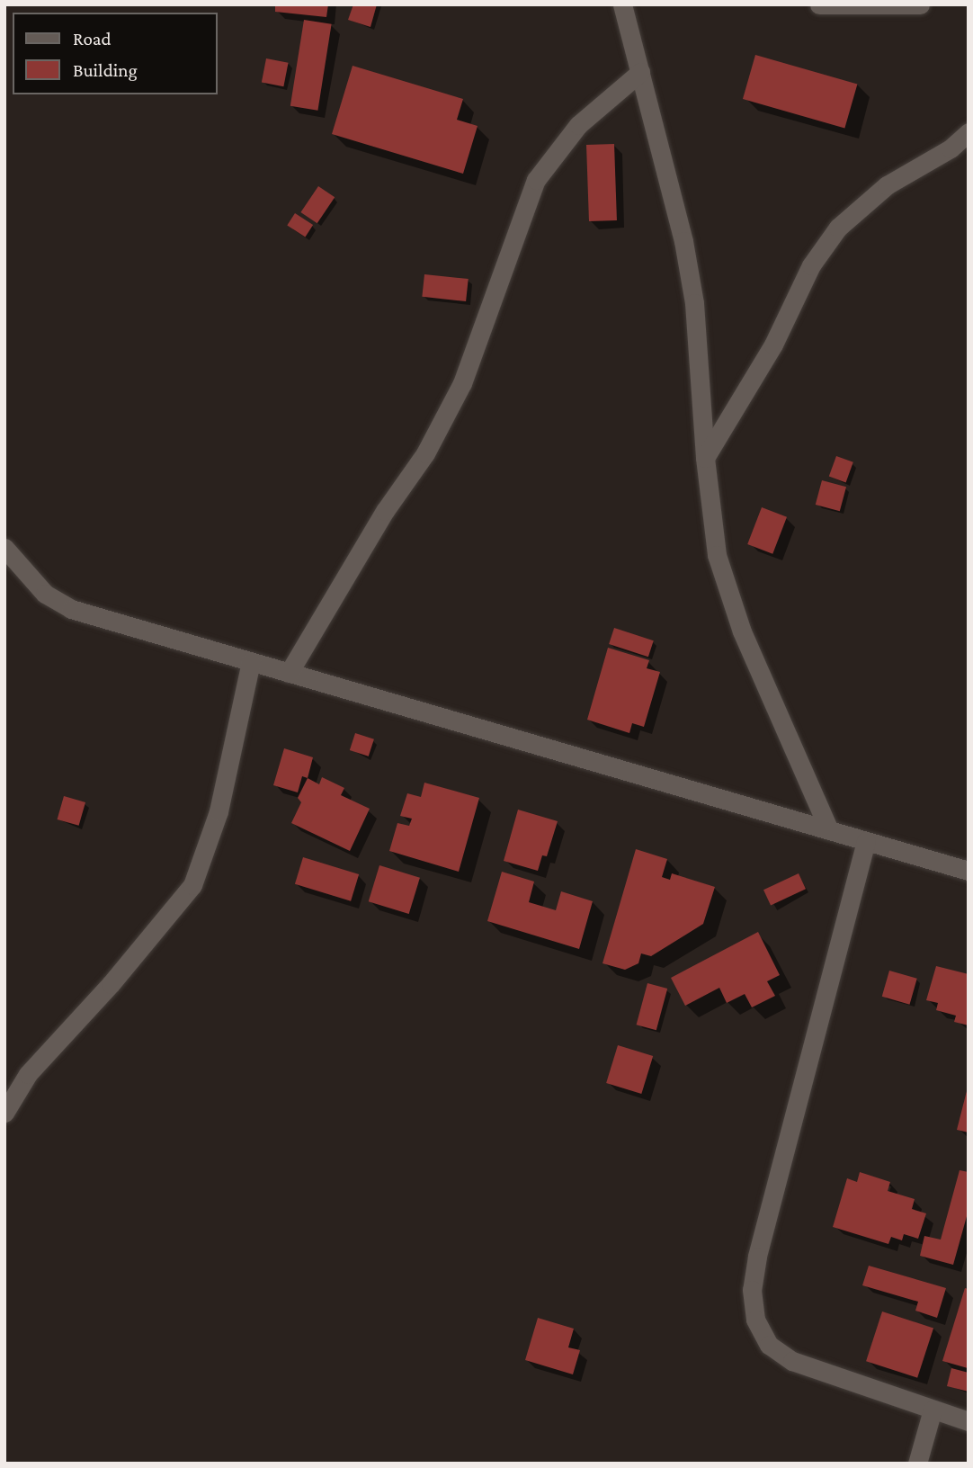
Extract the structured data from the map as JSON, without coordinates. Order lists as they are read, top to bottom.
{
  "legend": ["Road", "Building"]
}
